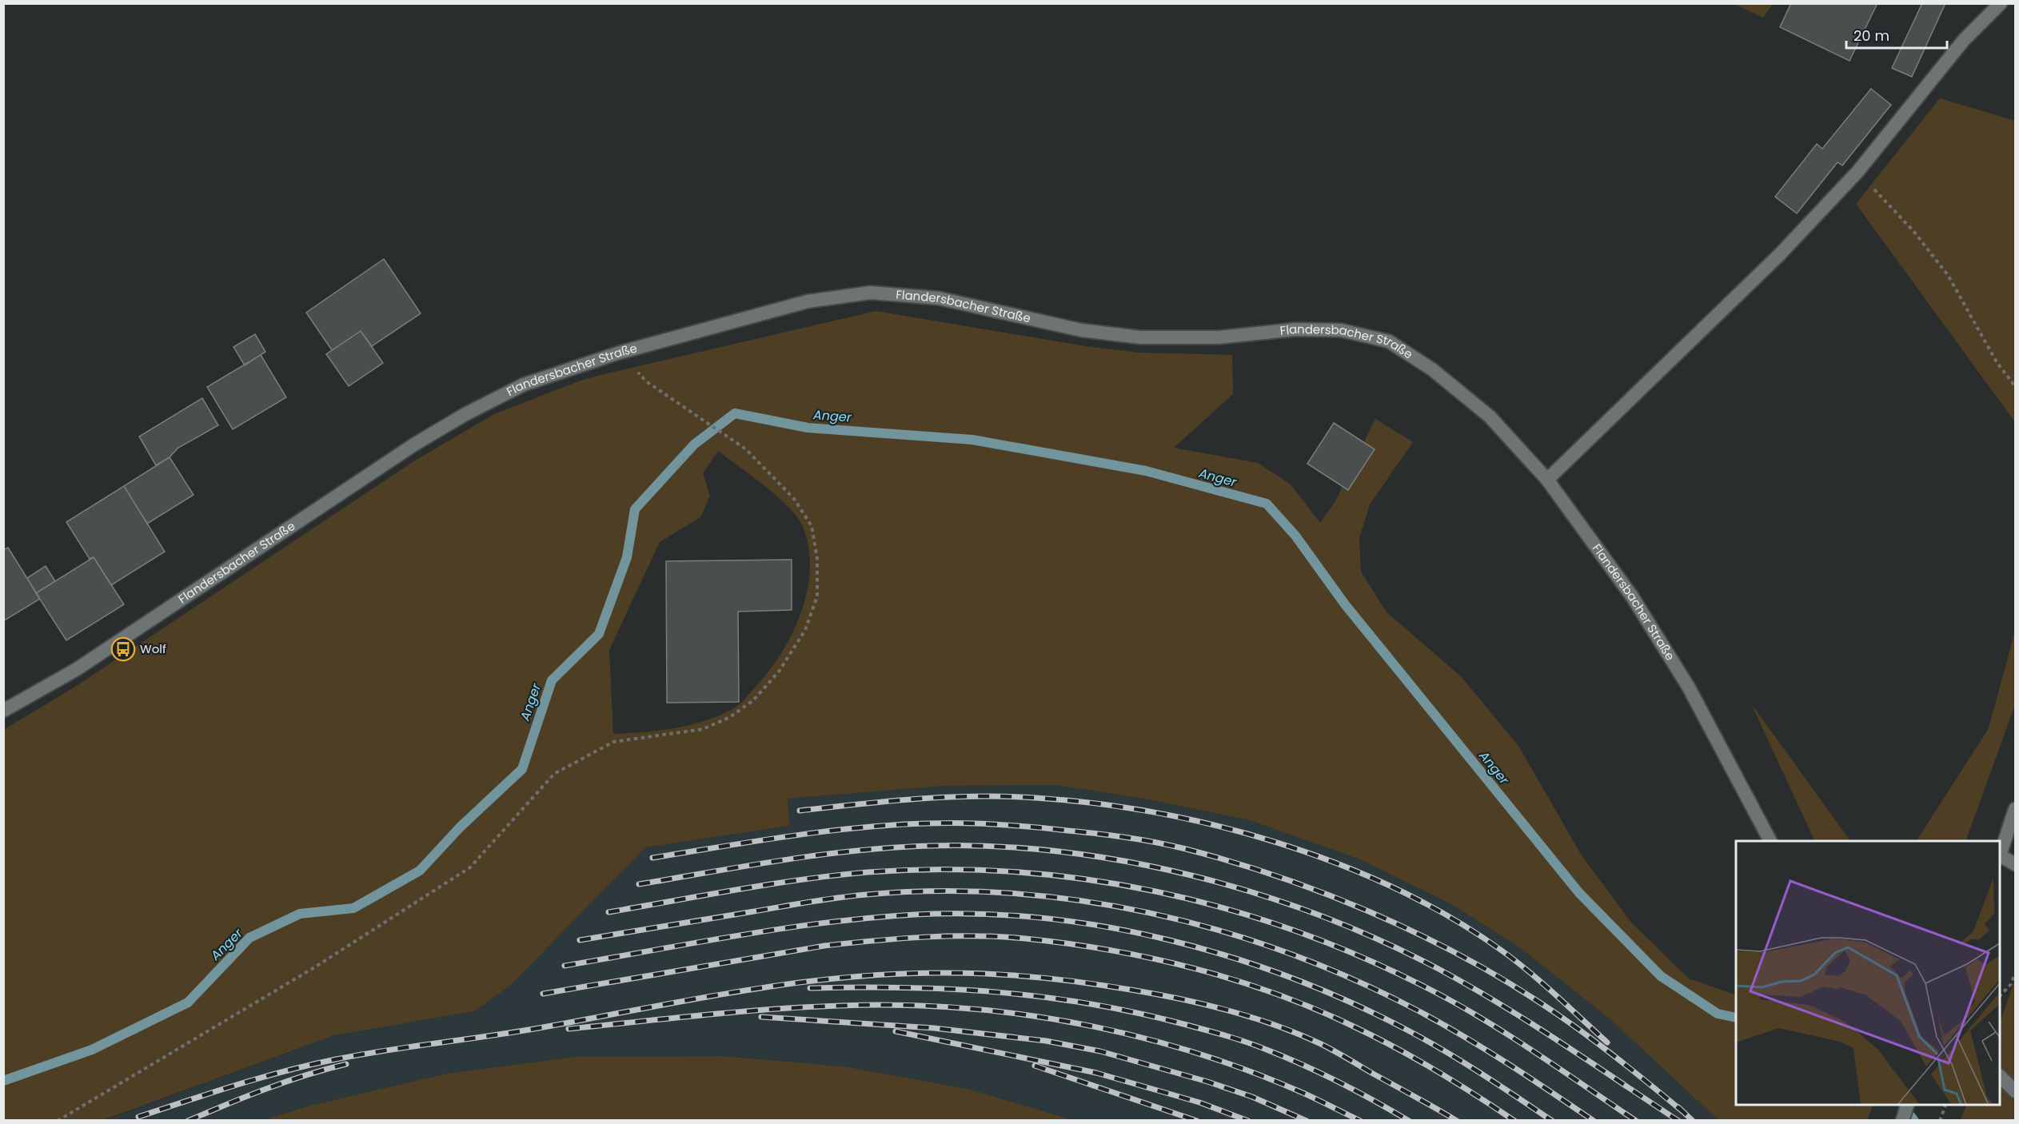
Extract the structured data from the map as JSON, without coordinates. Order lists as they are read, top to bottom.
{
  "streets": {
    "street": ["Flandersbacher Straße"]
  },
  "water": ["Anger"],
  "places": {
    "bus stop": ["Wolf"]
  },
  "scale_bar": "20 m"
}
